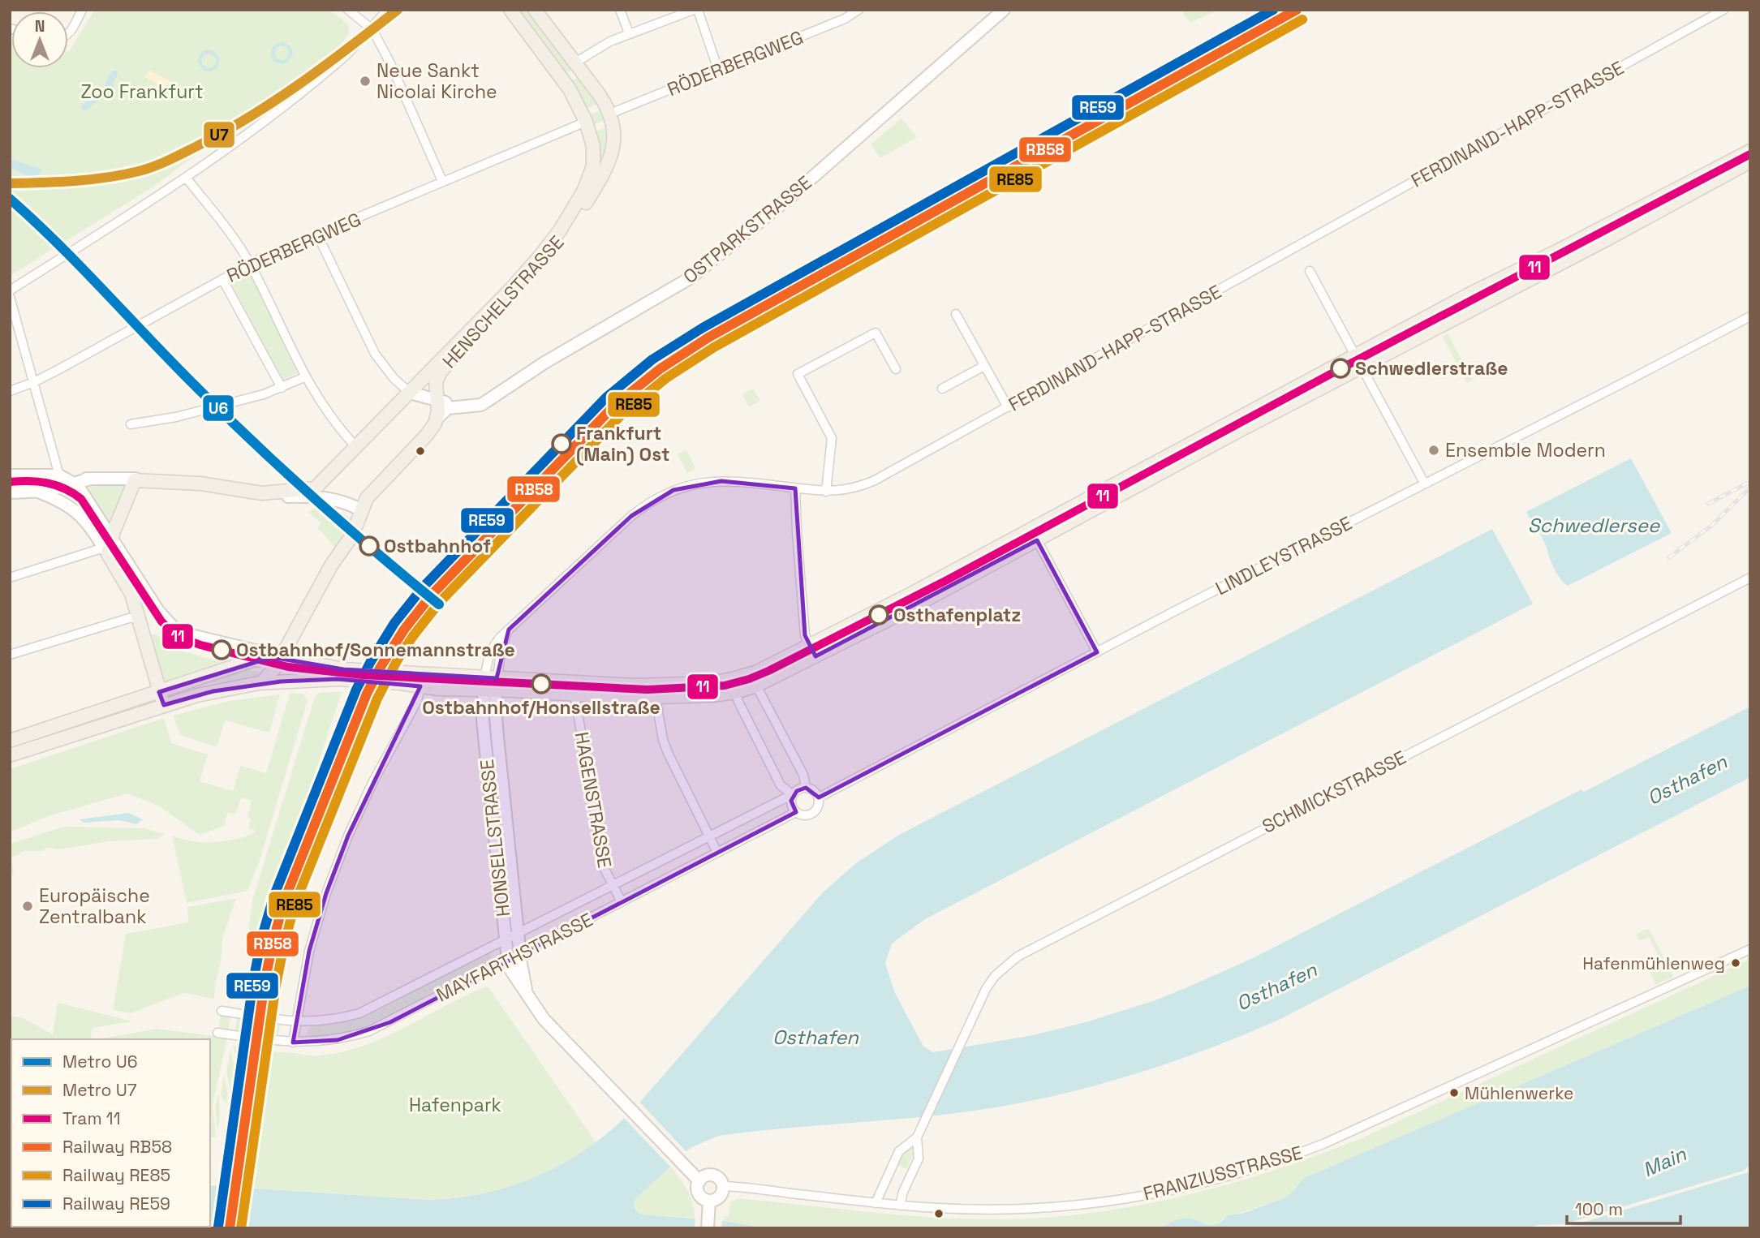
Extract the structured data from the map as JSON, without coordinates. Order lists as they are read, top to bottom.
{
  "streets": {
    "main road": ["HENSCHELSTRASSE"],
    "street": [
      "RÖDERBERGWEG",
      "FERDINAND-HAPP-STRASSE",
      "OSTPARKSTRASSE",
      "LINDLEYSTRASSE",
      "SCHMICKSTRASSE",
      "HAGENSTRASSE",
      "HONSELLSTRASSE",
      "MAYFARTHSTRASSE",
      "FRANZIUSSTRASSE"
    ]
  },
  "crossings": [
    ["RÖDERBERGWEG", "HENSCHELSTRASSE"],
    ["FERDINAND-HAPP-STRASSE", "HONSELLSTRASSE"],
    ["OSTPARKSTRASSE", "HENSCHELSTRASSE"],
    ["LINDLEYSTRASSE", "MAYFARTHSTRASSE"],
    ["HAGENSTRASSE", "MAYFARTHSTRASSE"],
    ["HONSELLSTRASSE", "MAYFARTHSTRASSE"],
    ["HONSELLSTRASSE", "FRANZIUSSTRASSE"]
  ],
  "water": ["Schwedlersee", "Osthafen", "Main"],
  "parks": ["Zoo Frankfurt", "Hafenpark"],
  "places": [
    "Neue Sankt Nicolai Kirche",
    "Schwedlerstraße",
    "Frankfurt (Main) Ost",
    "Ensemble Modern",
    "Ostbahnhof",
    "Osthafenplatz",
    "Ostbahnhof/Sonnemannstraße",
    "Ostbahnhof/Honsellstraße",
    "Europäische Zentralbank",
    "Hafenmühlenweg",
    "Mühlenwerke"
  ],
  "lines": [
    "metro line U7",
    "rail line RB58",
    "rail line RE59",
    "rail line RE85",
    "tram line 11",
    "metro line U6"
  ],
  "legend": [
    "Metro U6",
    "Metro U7",
    "Tram 11",
    "Railway RB58",
    "Railway RE85",
    "Railway RE59"
  ],
  "scale_bar": "100 m",
  "north": "top"
}
